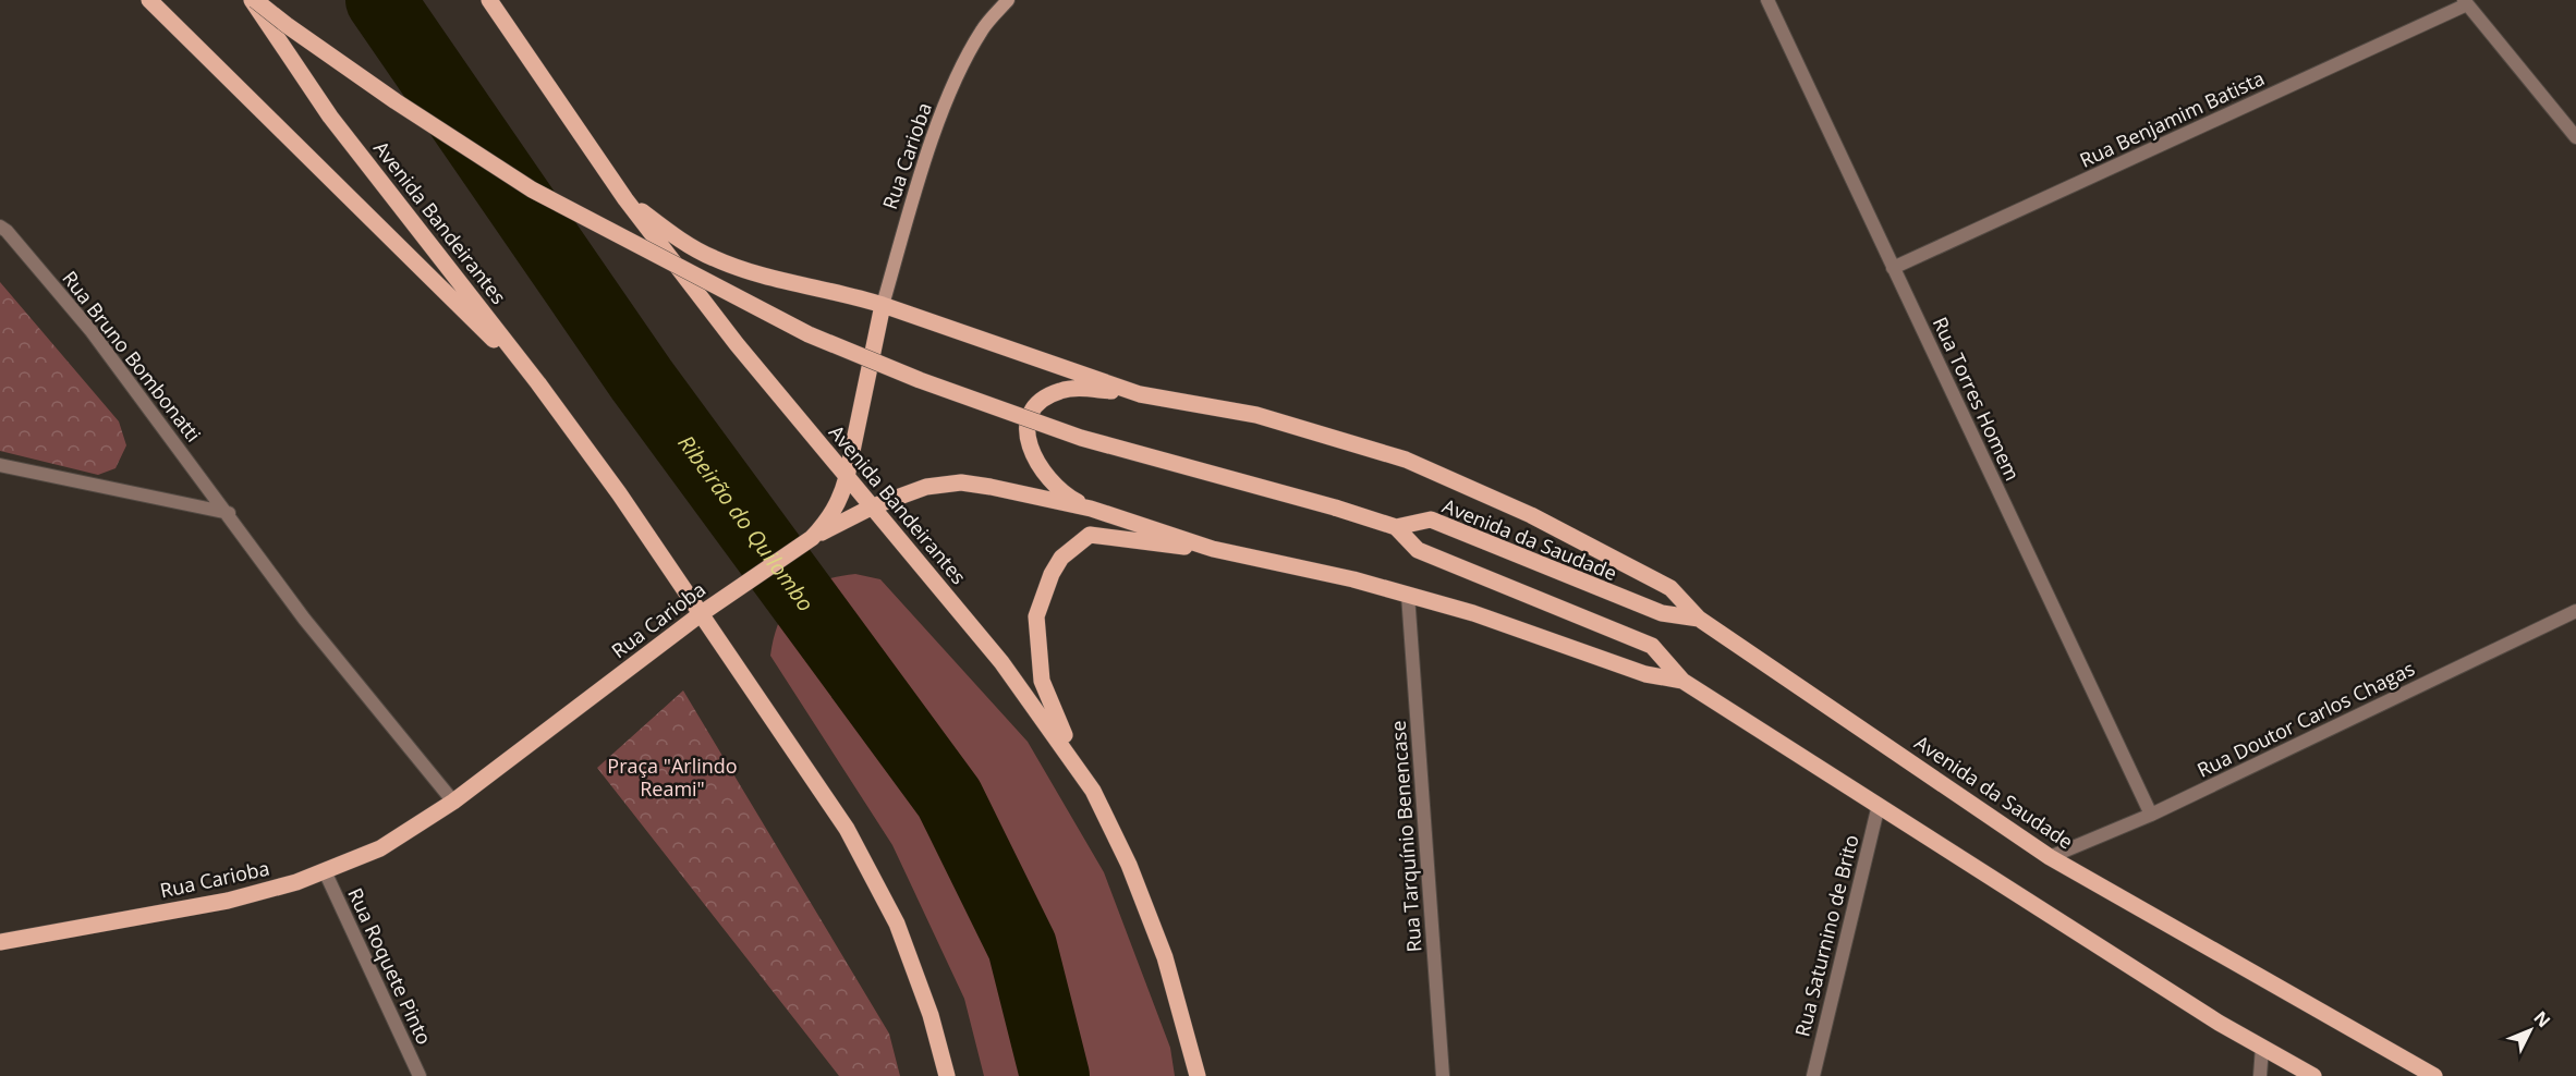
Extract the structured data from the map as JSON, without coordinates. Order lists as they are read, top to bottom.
{
  "streets": {
    "main road": ["Rua Carioba", "Avenida Bandeirantes", "Avenida da Saudade"],
    "street": [
      "Rua Benjamim Batista",
      "Rua Bruno Bombonatti",
      "Rua Torres Homem",
      "Rua Doutor Carlos Chagas",
      "Rua Tarquínio Benencase",
      "Rua Saturnino de Brito",
      "Rua Roquete Pinto"
    ]
  },
  "crossings": [
    ["Rua Benjamim Batista", "Rua Torres Homem"],
    ["Rua Carioba", "Avenida Bandeirantes"],
    ["Rua Carioba", "Rua Bruno Bombonatti"],
    ["Rua Carioba", "Rua Roquete Pinto"],
    ["Rua Torres Homem", "Rua Doutor Carlos Chagas"],
    ["Avenida da Saudade", "Rua Doutor Carlos Chagas"]
  ],
  "water": ["Ribeirão do Quilombo"],
  "parks": ["Praça \"Arlindo Reami\""],
  "north": "top right"
}
